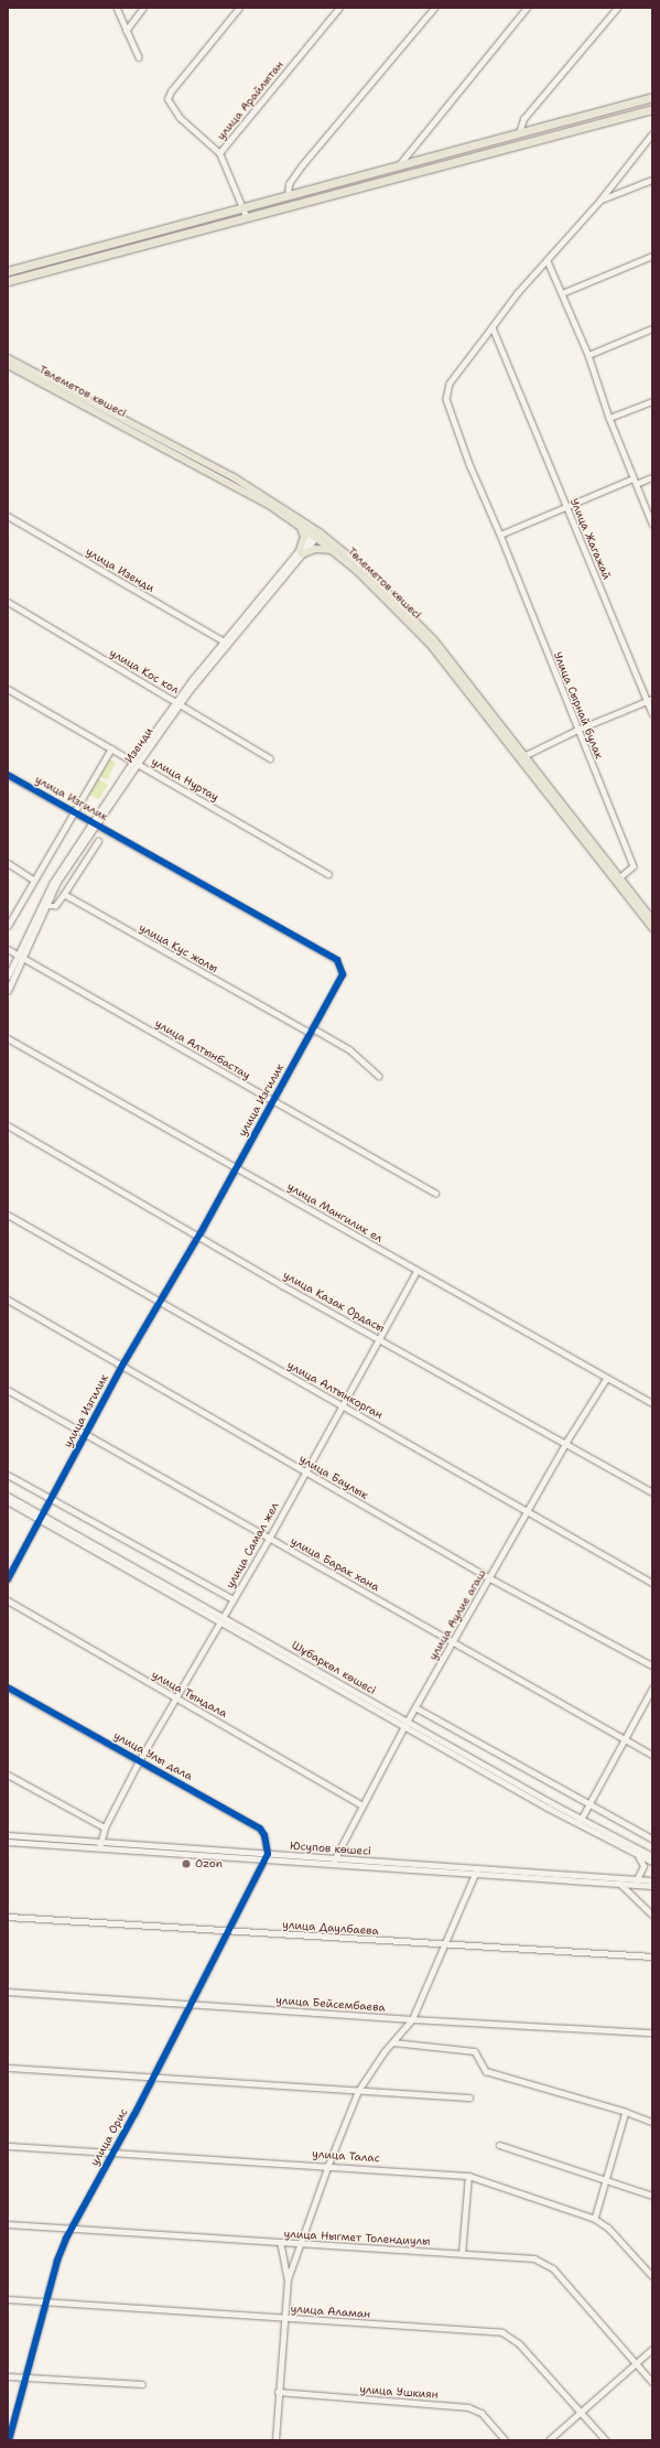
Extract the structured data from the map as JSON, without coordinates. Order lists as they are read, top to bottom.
{
  "streets": {
    "main road": ["Төлеметов көшесі"],
    "street": [
      "улица Арайлытан",
      "Улица Жагажай",
      "улица Изенди",
      "улица Кос кол",
      "Улица Сырнай булак",
      "Изенди",
      "улица Нуртау",
      "улица Изгилик",
      "улица Кус жолы",
      "улица Алтынбастау",
      "улица Мангилик ел",
      "улица Казак Ордасы",
      "улица Алтынкорган",
      "улица Баулык",
      "улица Самал жел",
      "улица Барак хана",
      "улица Аулие агаш",
      "Шұбаркөл көшесі",
      "улица Тындала",
      "улица Улы дала",
      "Юсупов көшесі",
      "улица Даулбаева",
      "улица Бейсембаева",
      "улица Орис",
      "улица Талас",
      "улица Ныгмет Толендиулы",
      "улица Аламан",
      "улица Ушкиян"
    ]
  },
  "crossings": [
    ["Төлеметов көшесі", "Улица Сырнай булак"],
    ["Төлеметов көшесі", "Изенди"],
    ["Улица Жагажай", "Улица Сырнай булак"],
    ["улица Изенди", "Изенди"],
    ["улица Кос кол", "Изенди"],
    ["Изенди", "улица Нуртау"],
    ["Изенди", "улица Изгилик"],
    ["Изенди", "улица Алтынбастау"],
    ["улица Изгилик", "улица Кус жолы"],
    ["улица Изгилик", "улица Алтынбастау"],
    ["улица Изгилик", "улица Мангилик ел"],
    ["улица Изгилик", "улица Казак Ордасы"],
    ["улица Изгилик", "улица Алтынкорган"],
    ["улица Изгилик", "улица Баулык"],
    ["улица Изгилик", "улица Барак хана"],
    ["улица Изгилик", "Шұбаркөл көшесі"],
    ["улица Мангилик ел", "улица Самал жел"],
    ["улица Мангилик ел", "улица Аулие агаш"],
    ["улица Казак Ордасы", "улица Самал жел"],
    ["улица Казак Ордасы", "улица Аулие агаш"],
    ["улица Алтынкорган", "улица Самал жел"],
    ["улица Алтынкорган", "улица Аулие агаш"],
    ["улица Баулык", "улица Самал жел"],
    ["улица Баулык", "улица Аулие агаш"],
    ["улица Самал жел", "улица Барак хана"],
    ["улица Самал жел", "Шұбаркөл көшесі"],
    ["улица Самал жел", "улица Тындала"],
    ["улица Самал жел", "улица Улы дала"],
    ["улица Самал жел", "Юсупов көшесі"],
    ["улица Барак хана", "улица Аулие агаш"],
    ["улица Аулие агаш", "Шұбаркөл көшесі"],
    ["улица Аулие агаш", "улица Тындала"],
    ["улица Аулие агаш", "Юсупов көшесі"],
    ["улица Улы дала", "Юсупов көшесі"],
    ["улица Улы дала", "улица Орис"],
    ["Юсупов көшесі", "улица Орис"],
    ["улица Даулбаева", "улица Орис"],
    ["улица Бейсембаева", "улица Орис"],
    ["улица Орис", "улица Талас"],
    ["улица Орис", "улица Ныгмет Толендиулы"],
    ["улица Орис", "улица Аламан"]
  ],
  "places": ["Ozon"]
}
